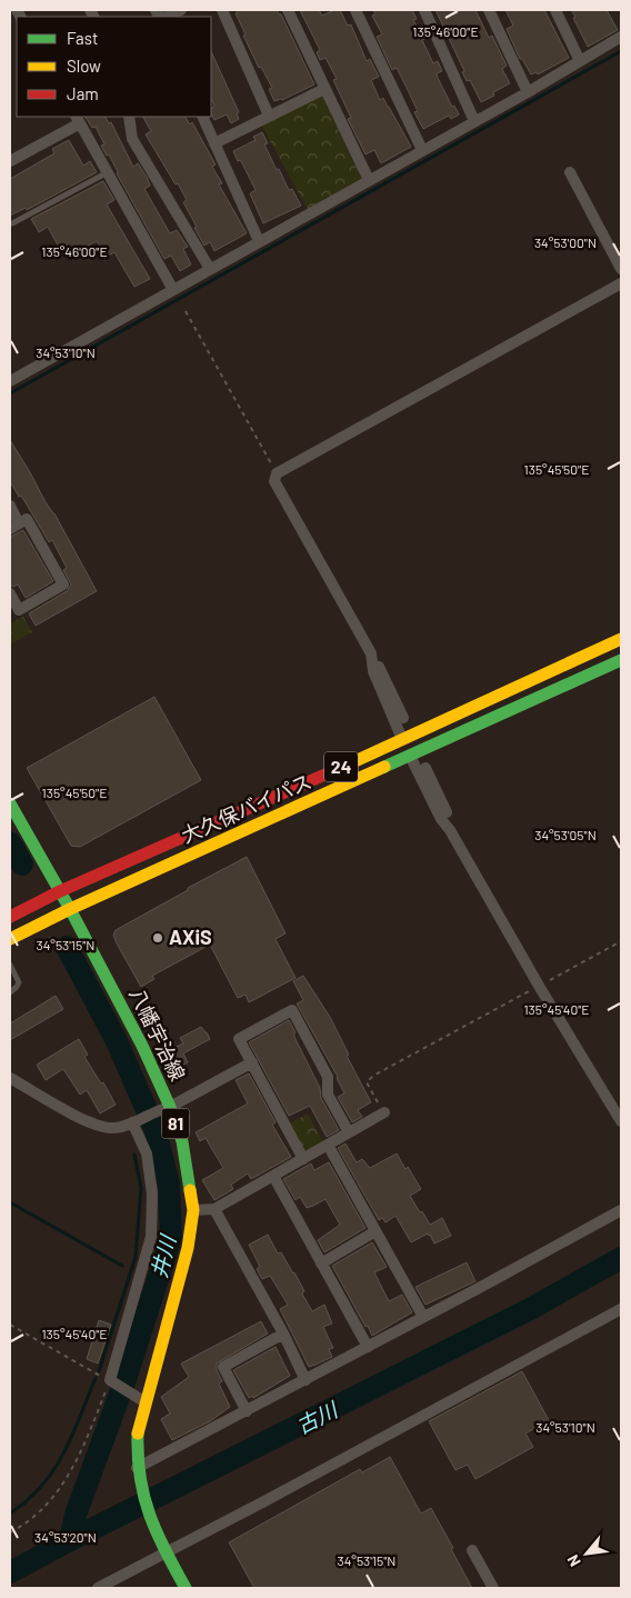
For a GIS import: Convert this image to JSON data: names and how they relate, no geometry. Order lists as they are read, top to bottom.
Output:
{
  "streets": {
    "main road": [
      "24",
      "大久保バイパス",
      "八幡宇治線",
      "81"
    ]
  },
  "crossings": [
    ["大久保バイパス", "八幡宇治線"]
  ],
  "water": ["井川", "古川"],
  "places": ["AXiS"],
  "legend": ["Fast", "Slow", "Jam"],
  "north": "bottom left",
  "coordinates": [
    "135°46'00\"E",
    "34°53'00\"N",
    "34°53'10\"N",
    "135°45'50\"E",
    "34°53'05\"N",
    "34°53'15\"N",
    "135°45'40\"E",
    "34°53'20\"N"
  ]
}
